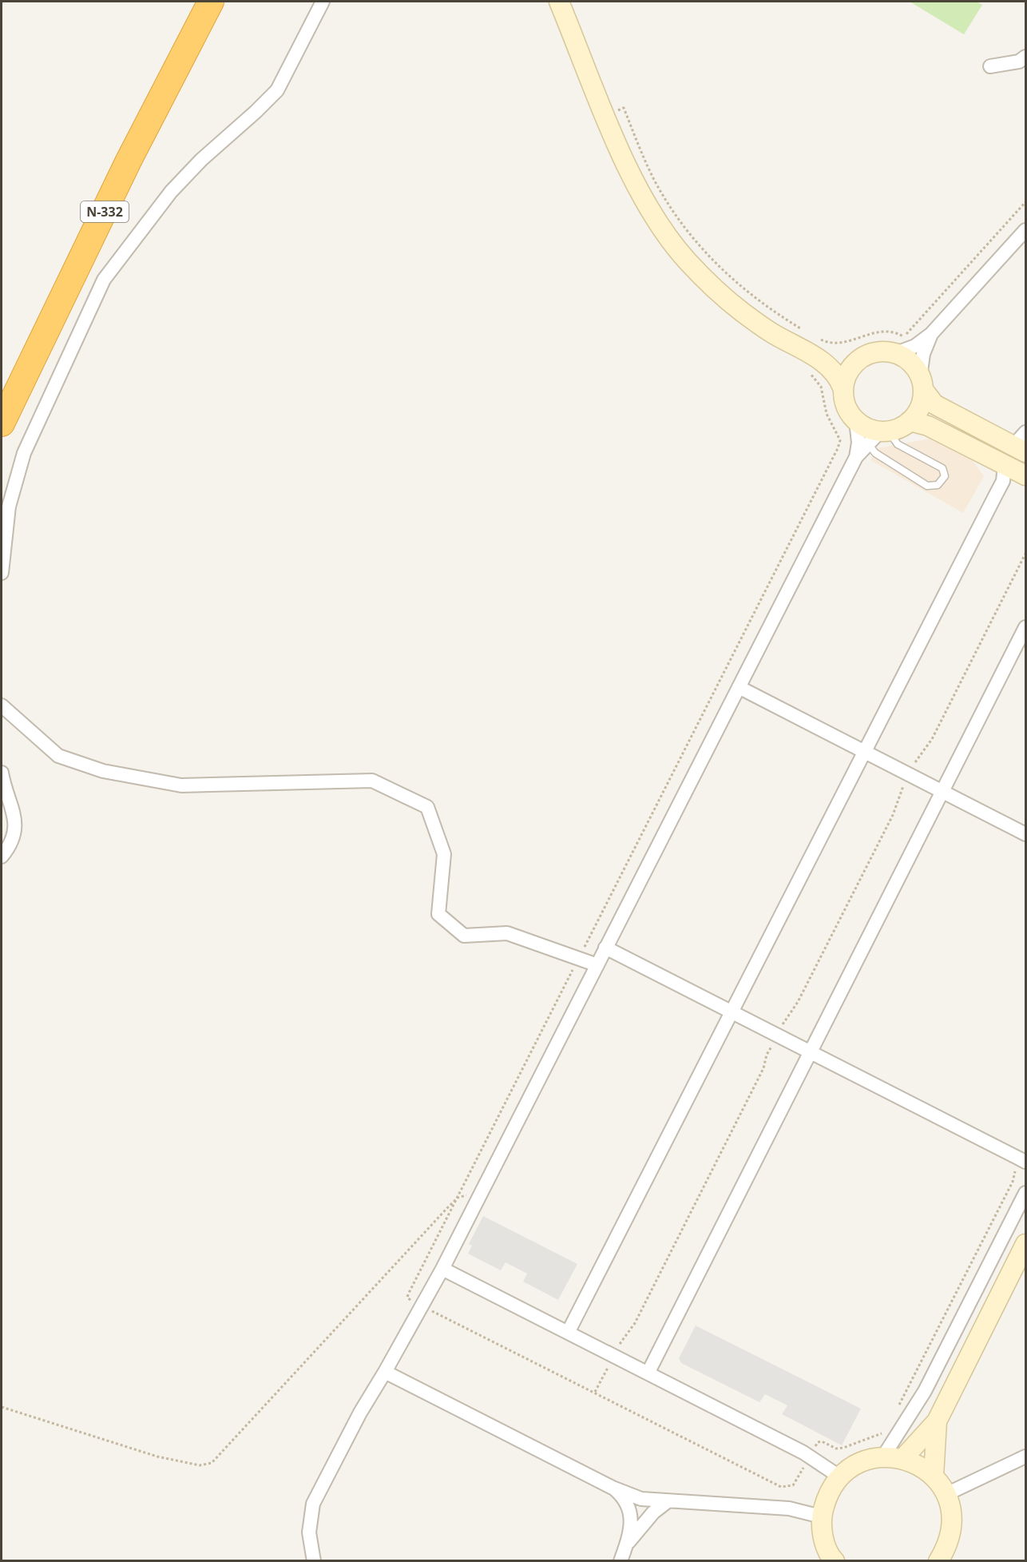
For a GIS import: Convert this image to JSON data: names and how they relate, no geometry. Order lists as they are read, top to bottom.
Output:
{
  "streets": {
    "highway": ["N-332"]
  }
}
